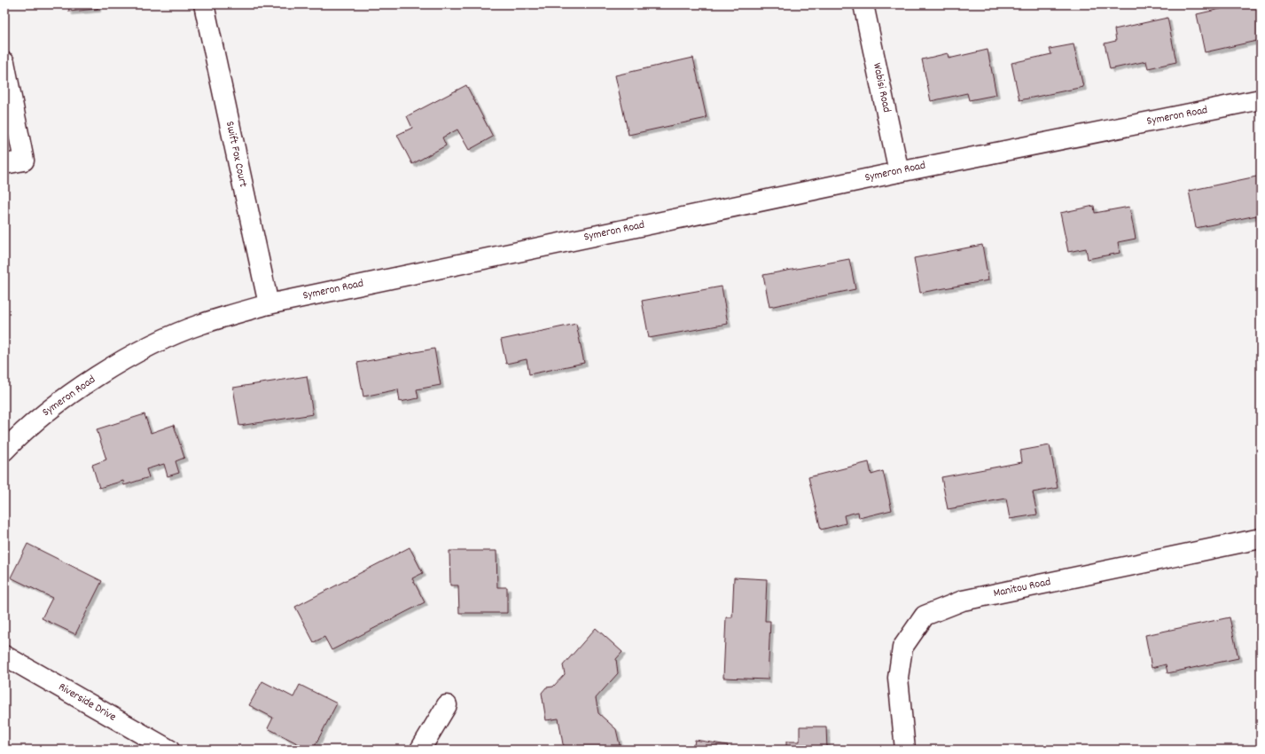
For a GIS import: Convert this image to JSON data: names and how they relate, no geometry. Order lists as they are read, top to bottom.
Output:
{
  "streets": {
    "street": [
      "Wabisi Road",
      "Symeron Road",
      "Swift Fox Court",
      "Manitou Road",
      "Riverside Drive"
    ]
  },
  "crossings": [
    ["Wabisi Road", "Symeron Road"],
    ["Symeron Road", "Swift Fox Court"]
  ]
}
